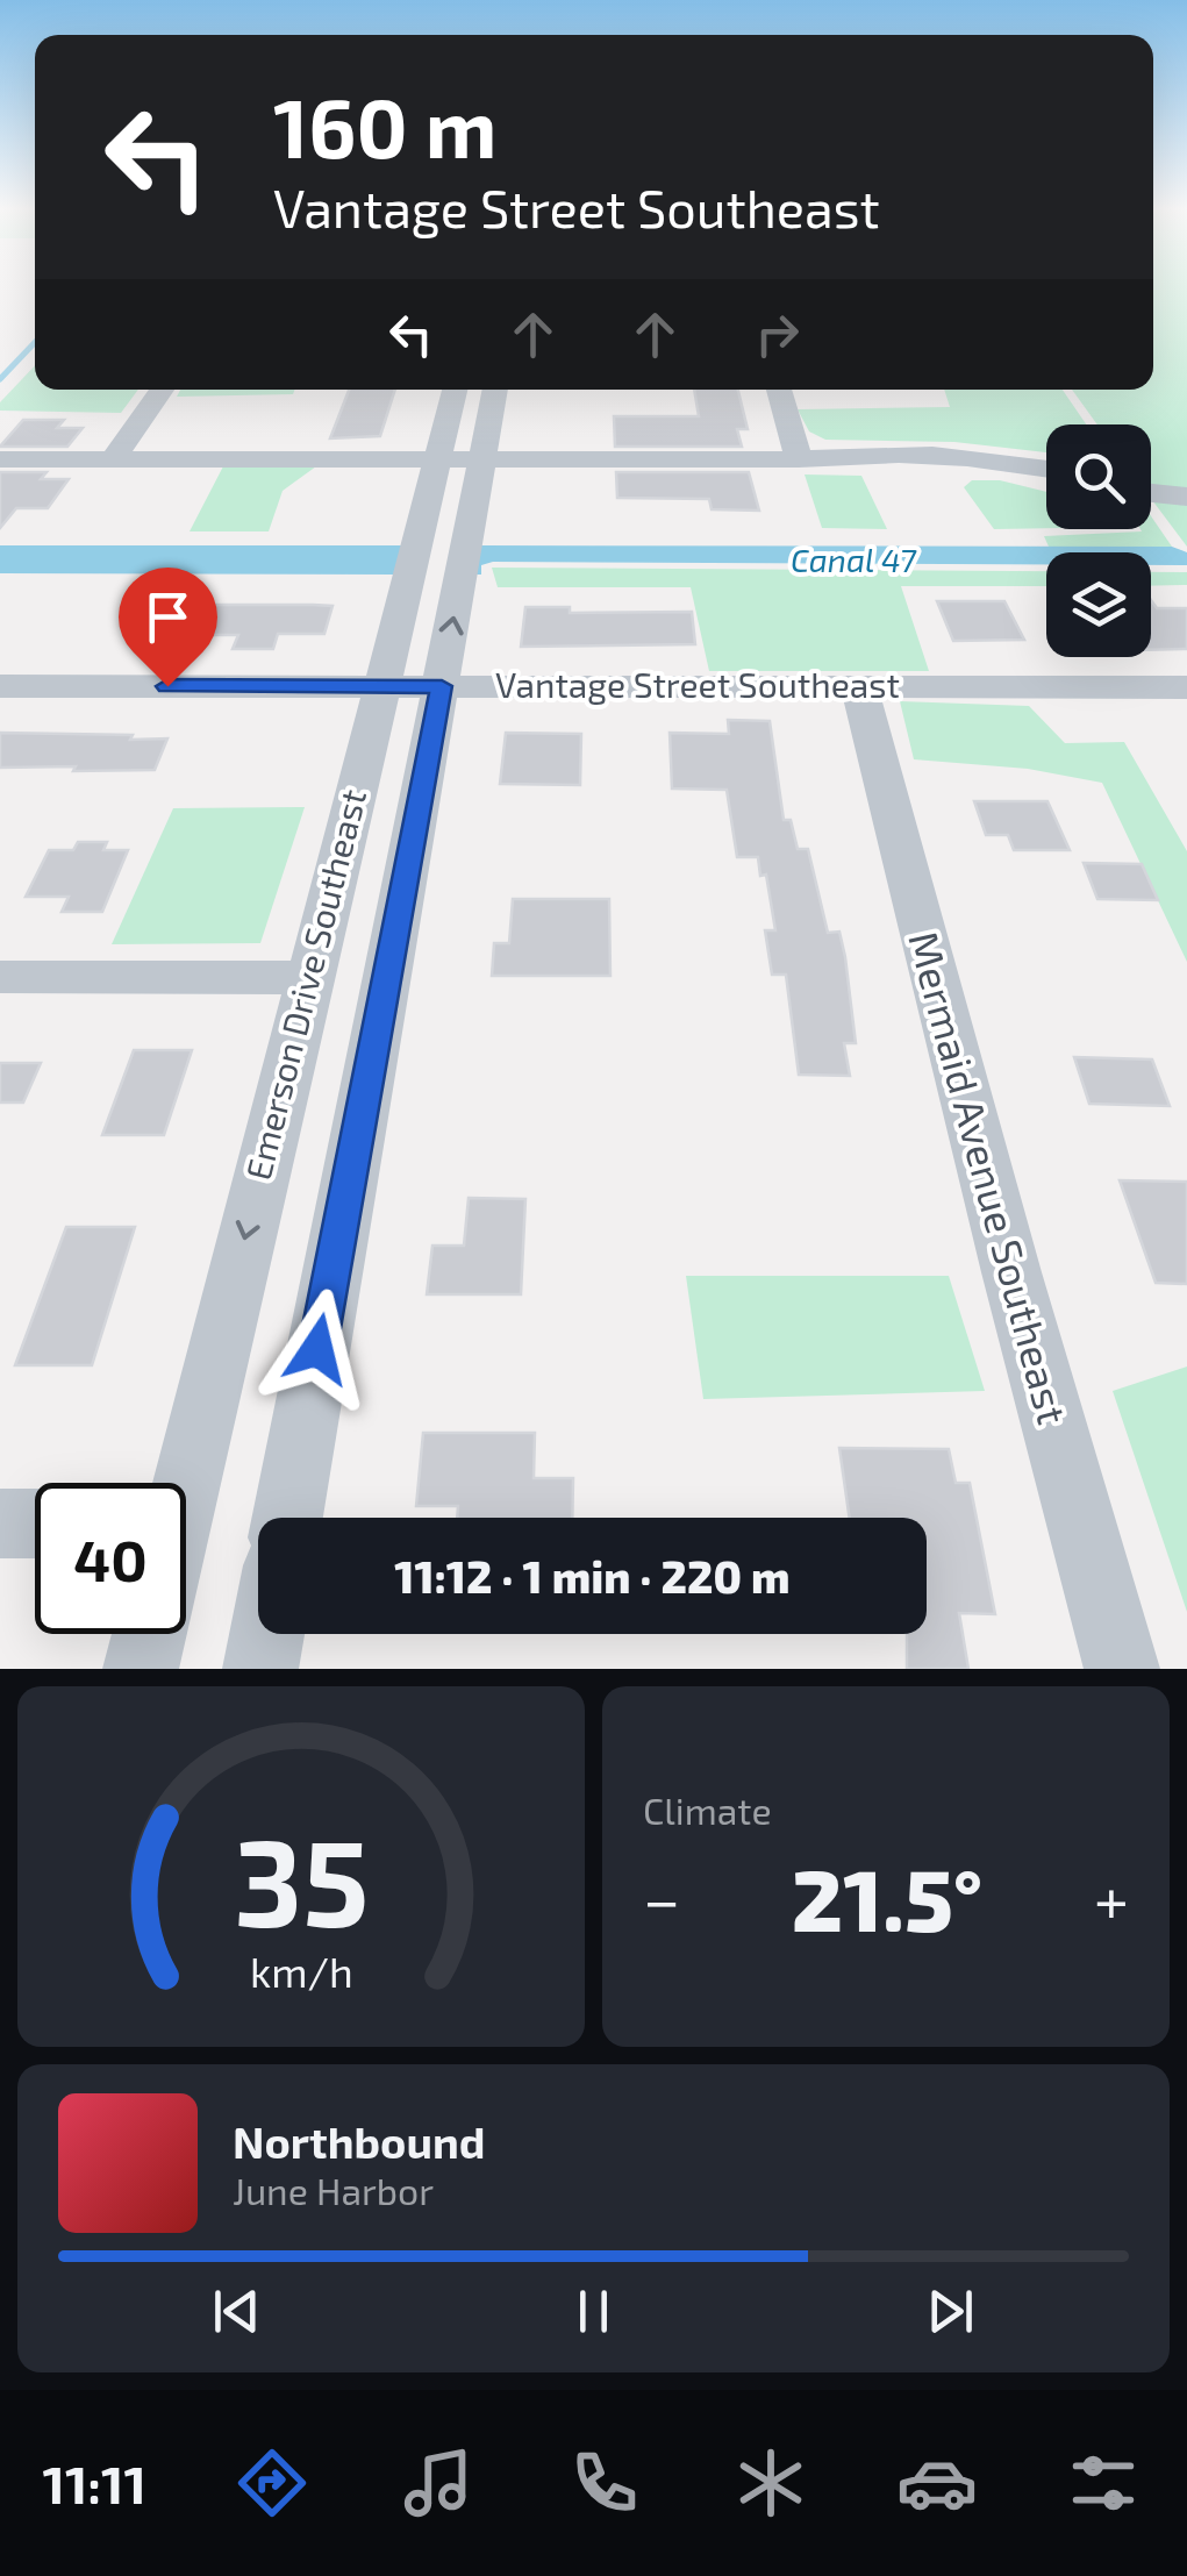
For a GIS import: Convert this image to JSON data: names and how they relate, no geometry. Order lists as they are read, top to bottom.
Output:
{
  "streets": {
    "street": ["Vantage Street Southeast", "Emerson Drive Southeast", "Mermaid Avenue Southeast"]
  },
  "crossings": [
    ["Vantage Street Southeast", "Emerson Drive Southeast"],
    ["Vantage Street Southeast", "Mermaid Avenue Southeast"]
  ],
  "water": ["Canal 47"],
  "page": {
    "turn": ["160 m", "Vantage Street Southeast"],
    "limit": "40",
    "trip": "11:12 · 1 min · 220 m",
    "tile": "Climate",
    "heat": ["−", "21.5°", "+"],
    "song": ["Northbound", "June Harbor"],
    "tabs": "11:11",
    "gauge": ["35", "km/h"]
  }
}
